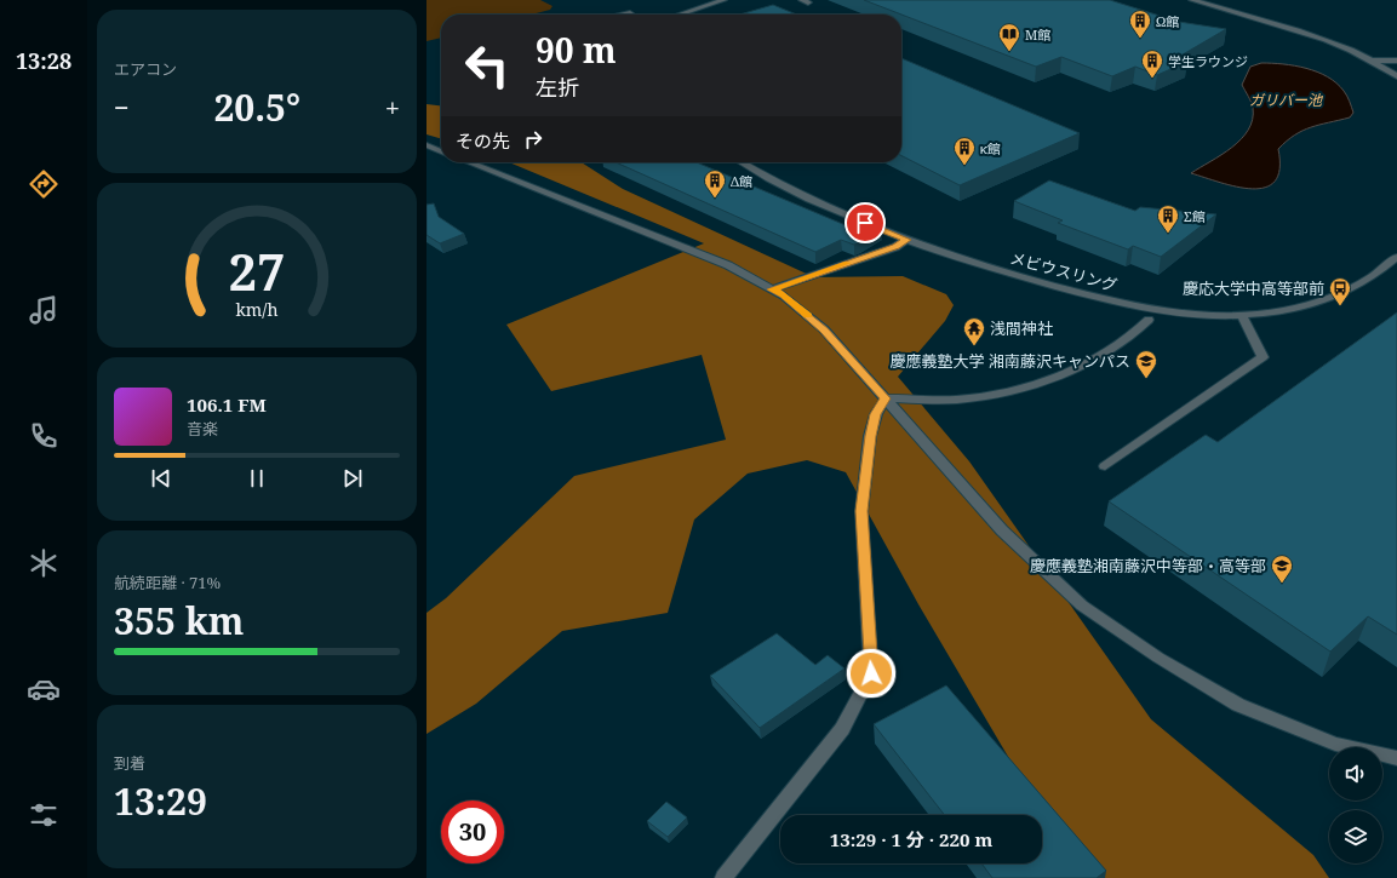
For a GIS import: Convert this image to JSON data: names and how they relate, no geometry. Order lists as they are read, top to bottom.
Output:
{
  "streets": {
    "street": ["メビウスリング"]
  },
  "water": ["ガリバー池"],
  "places": {
    "building": [
      "Ω館",
      "学生ラウンジ",
      "κ館",
      "Δ館",
      "Σ館"
    ],
    "library": ["Μ館"],
    "bus stop": ["慶応大学中高等部前"],
    "temple": ["浅間神社"],
    "school or university": ["慶應義塾大学 湘南藤沢キャンパス", "慶應義塾湘南藤沢中等部・高等部"]
  },
  "page": {
    "tabs": "13:28",
    "tile": [
      "エアコン",
      ["航続距離 · 71%", "355 km"],
      ["到着", "13:29"]
    ],
    "turn": ["90 m", "左折"],
    "heat": ["−", "20.5°", "+"],
    "then": "その先",
    "song": ["106.1 FM", "音楽"],
    "limit": "30",
    "trip": "13:29 · 1 分 · 220 m",
    "gauge": ["27", "km/h"]
  }
}
